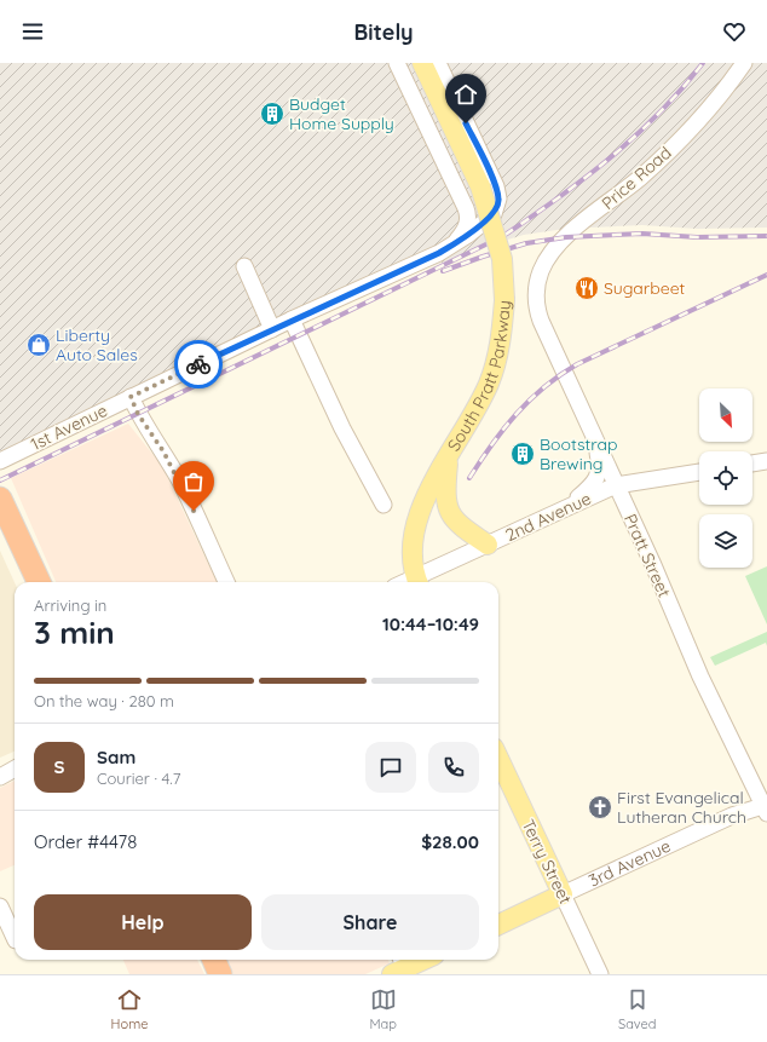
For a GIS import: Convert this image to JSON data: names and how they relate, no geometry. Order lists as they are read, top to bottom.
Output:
{
  "streets": {
    "main road": ["South Pratt Parkway", "Terry Street", "3rd Avenue"],
    "street": [
      "Price Road",
      "1st Avenue",
      "2nd Avenue",
      "Pratt Street"
    ]
  },
  "crossings": [
    ["Price Road", "Pratt Street"],
    ["South Pratt Parkway", "2nd Avenue"],
    ["2nd Avenue", "Pratt Street"],
    ["Pratt Street", "3rd Avenue"],
    ["Terry Street", "3rd Avenue"]
  ],
  "places": {
    "building": ["Budget Home Supply", "Bootstrap Brewing"],
    "restaurant": ["Sugarbeet"],
    "shop": ["Liberty Auto Sales"],
    "church": ["First Evangelical Lutheran Church"]
  },
  "north": "bottom right",
  "page": {
    "header": "Bitely",
    "heading": ["3 min", "Arriving in", "10:44–10:49"],
    "panel": [
      "Sam",
      "Courier · 4.7",
      "Order #4478",
      "$28.00"
    ],
    "bar": "On the way · 280 m",
    "round": "S",
    "buttons": ["Help", "Share"],
    "tabs": ["Home", "Map", "Saved"]
  }
}
